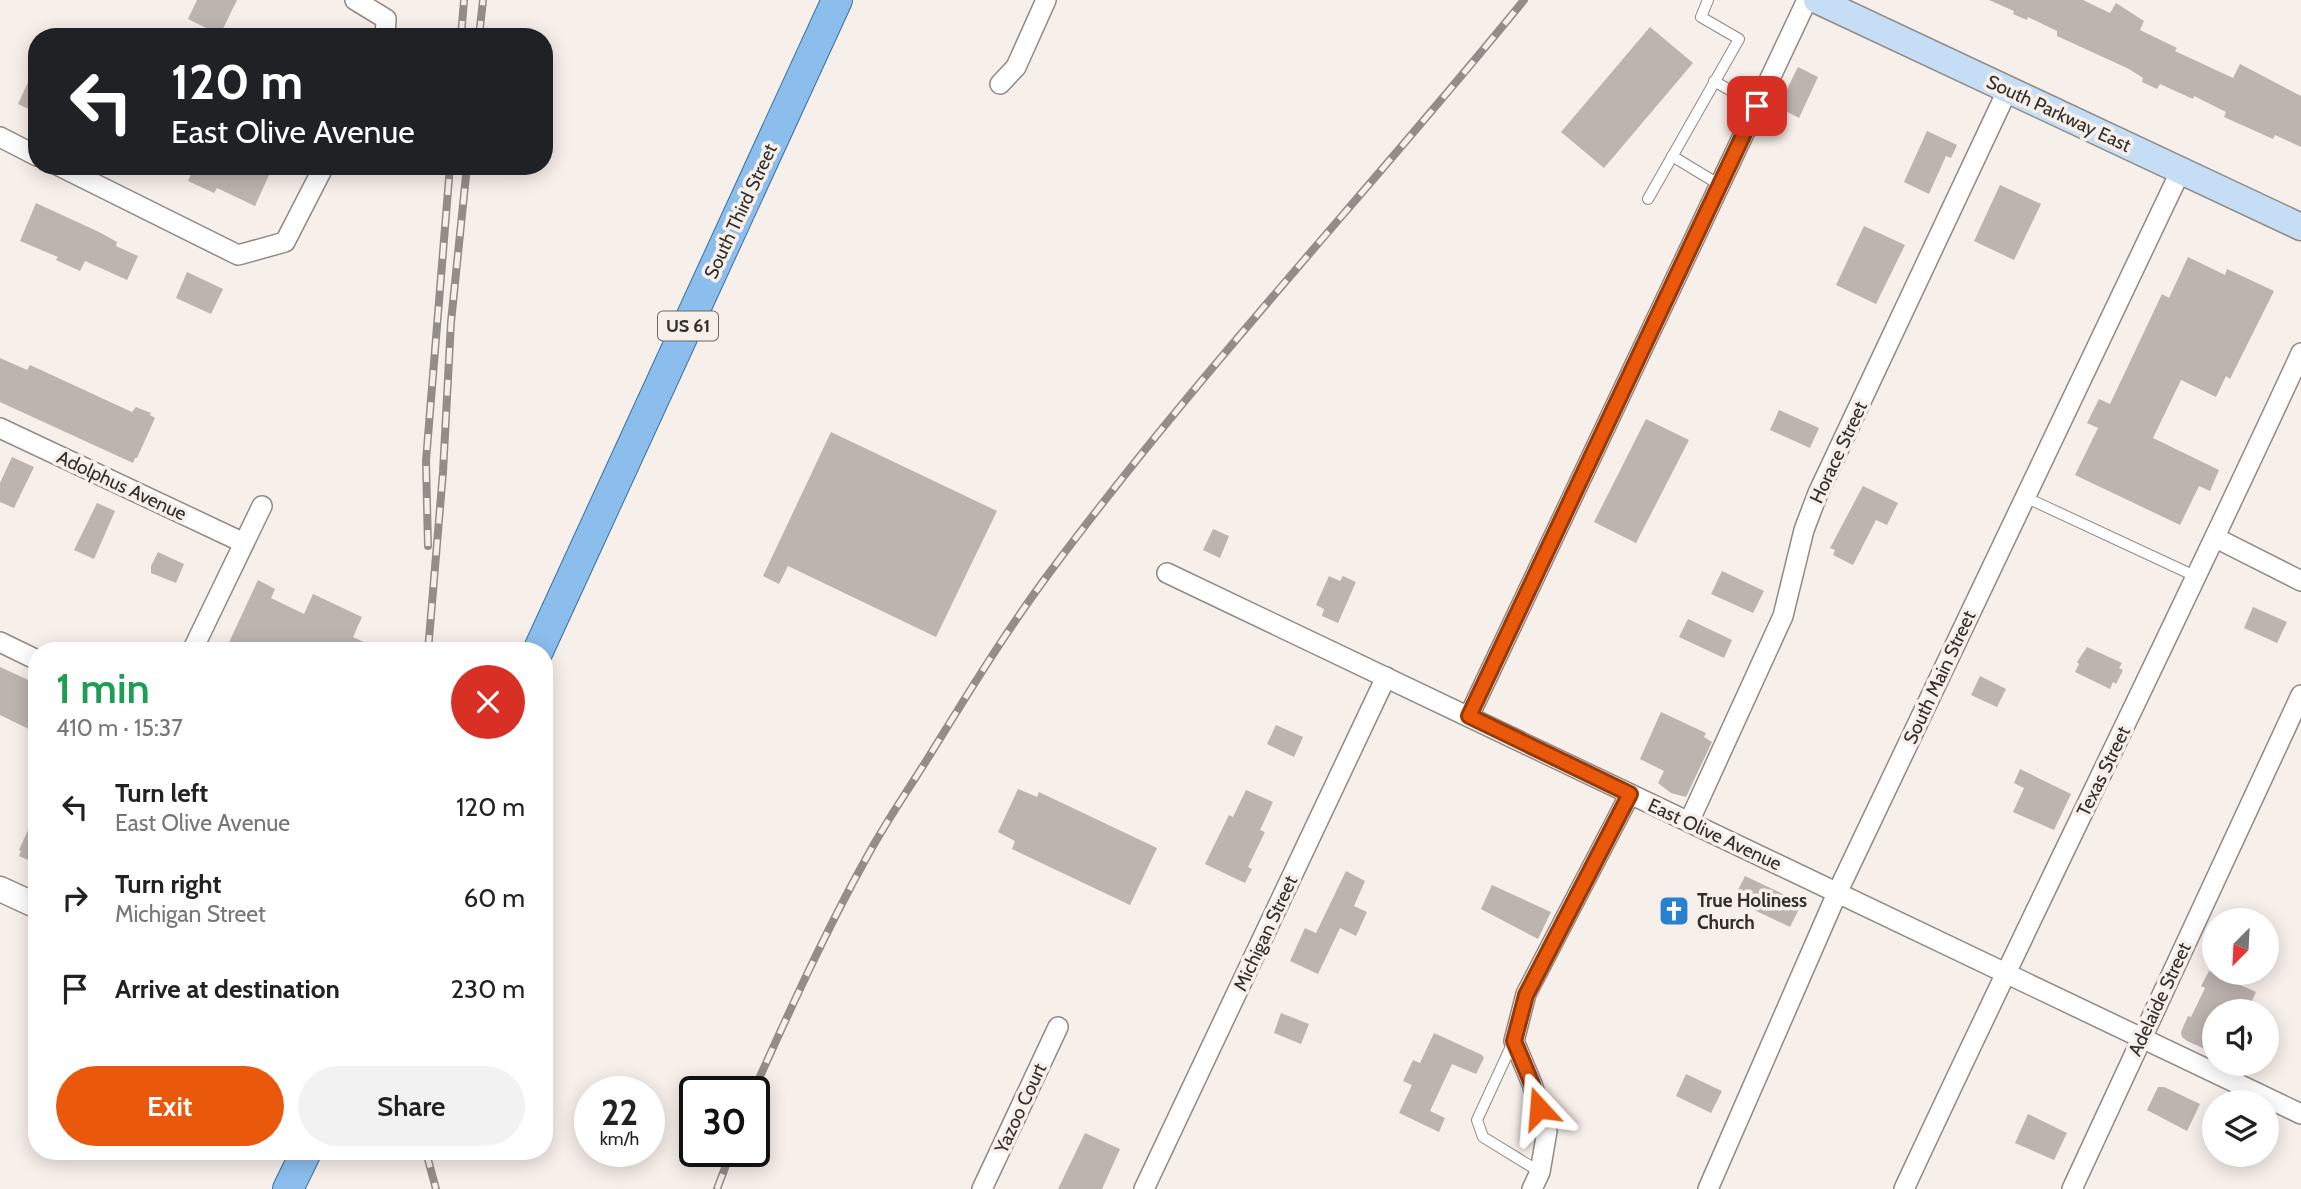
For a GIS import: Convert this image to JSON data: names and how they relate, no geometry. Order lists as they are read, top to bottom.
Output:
{
  "streets": {
    "main road": ["South Parkway East", "South Third Street", "US 61"],
    "street": [
      "Horace Street",
      "Adolphus Avenue",
      "South Main Street",
      "Texas Street",
      "East Olive Avenue",
      "Michigan Street",
      "Adelaide Street",
      "Yazoo Court"
    ]
  },
  "crossings": [
    ["South Parkway East", "Horace Street"],
    ["South Parkway East", "South Main Street"],
    ["Horace Street", "East Olive Avenue"],
    ["South Main Street", "East Olive Avenue"],
    ["Texas Street", "East Olive Avenue"],
    ["East Olive Avenue", "Michigan Street"],
    ["East Olive Avenue", "Adelaide Street"]
  ],
  "places": {
    "church": ["True Holiness Church"]
  },
  "north": "bottom left",
  "page": {
    "turn": ["120 m", "East Olive Avenue"],
    "heading": ["1 min", "410 m · 15:37"],
    "list": [
      {
        "name": "Turn left",
        "note": "East Olive Avenue",
        "value": "120 m"
      },
      {
        "name": "Turn right",
        "note": "Michigan Street",
        "value": "60 m"
      },
      {
        "name": "Arrive at destination",
        "value": "230 m"
      }
    ],
    "buttons": ["Exit", "Share"],
    "speed": "22 km/h",
    "limit": "30"
  }
}
